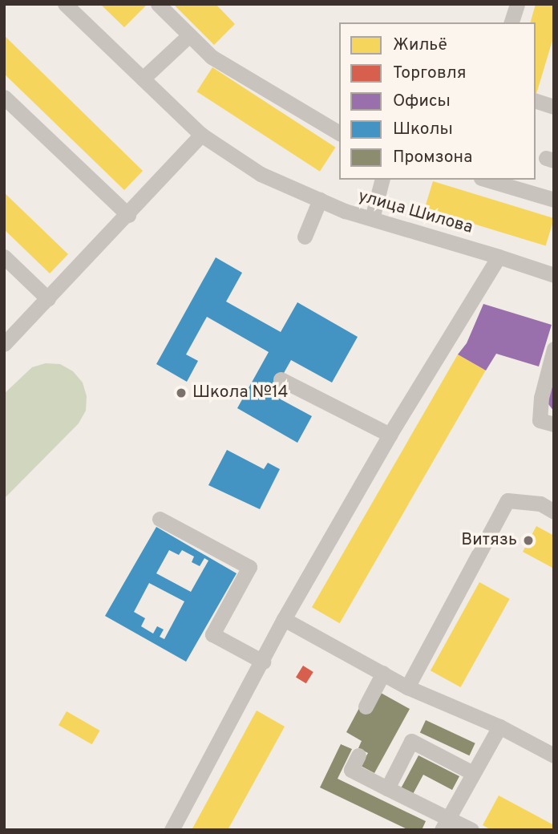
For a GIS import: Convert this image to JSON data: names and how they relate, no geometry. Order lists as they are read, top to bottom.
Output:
{
  "streets": {
    "street": ["улица Шилова"]
  },
  "places": ["Школа №14", "Витязь"],
  "legend": [
    "Жильё",
    "Торговля",
    "Офисы",
    "Школы",
    "Промзона"
  ]
}
